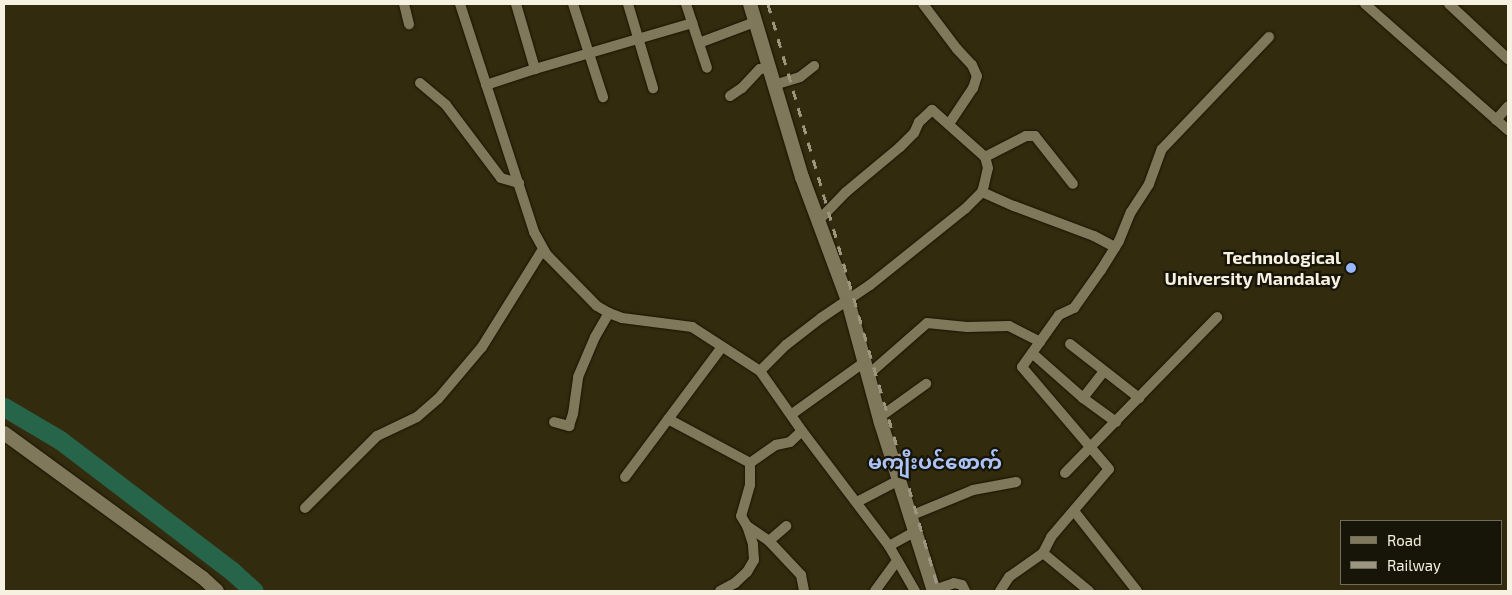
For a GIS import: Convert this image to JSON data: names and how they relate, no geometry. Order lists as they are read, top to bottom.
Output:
{
  "districts": ["မကျီးပင်စောက်"],
  "places": ["Technological University Mandalay"],
  "legend": ["Road", "Railway"]
}
